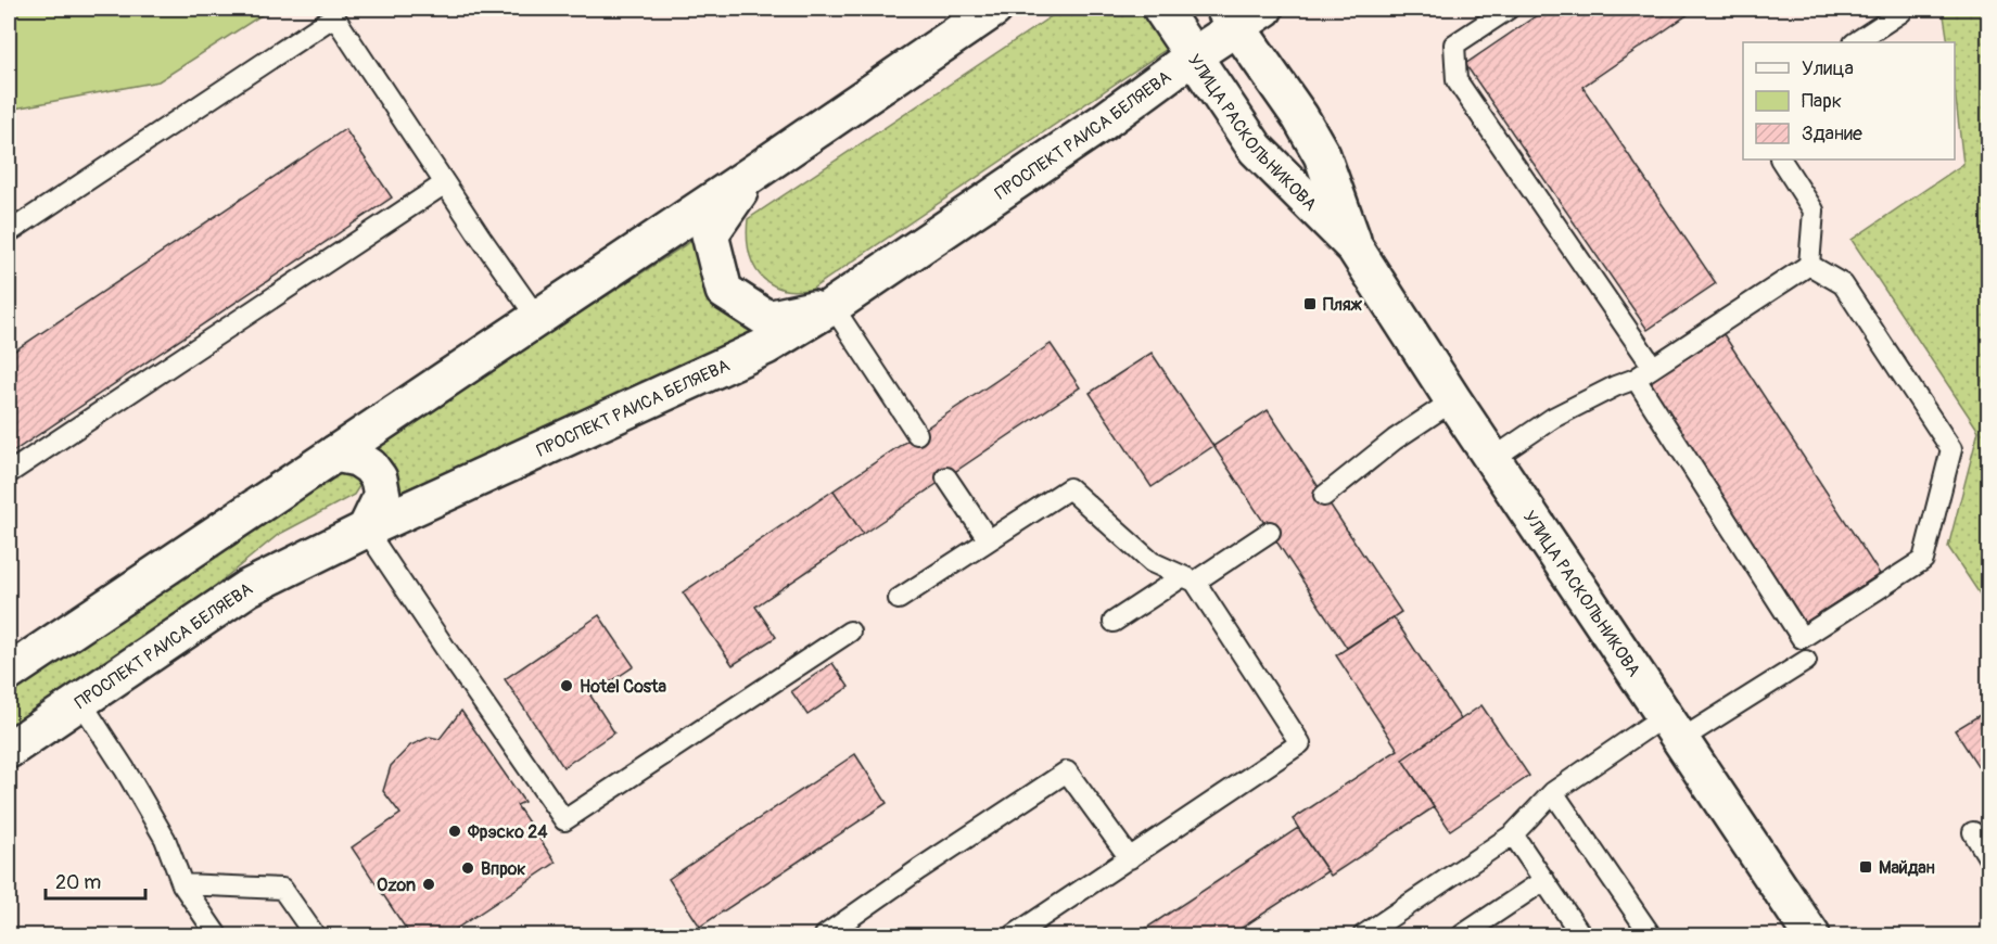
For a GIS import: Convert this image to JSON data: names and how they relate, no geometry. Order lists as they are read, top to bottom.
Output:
{
  "streets": {
    "street": ["УЛИЦА РАСКОЛЬНИКОВА", "ПРОСПЕКТ РАИСА БЕЛЯЕВА"]
  },
  "crossings": [
    ["УЛИЦА РАСКОЛЬНИКОВА", "ПРОСПЕКТ РАИСА БЕЛЯЕВА"]
  ],
  "places": {
    "transit": ["Пляж", "Майдан"],
    "other": [
      "Hotel Costa",
      "Фрэско 24",
      "Впрок",
      "Ozon"
    ]
  },
  "legend": ["Улица", "Парк", "Здание"],
  "scale_bar": "20 m"
}
